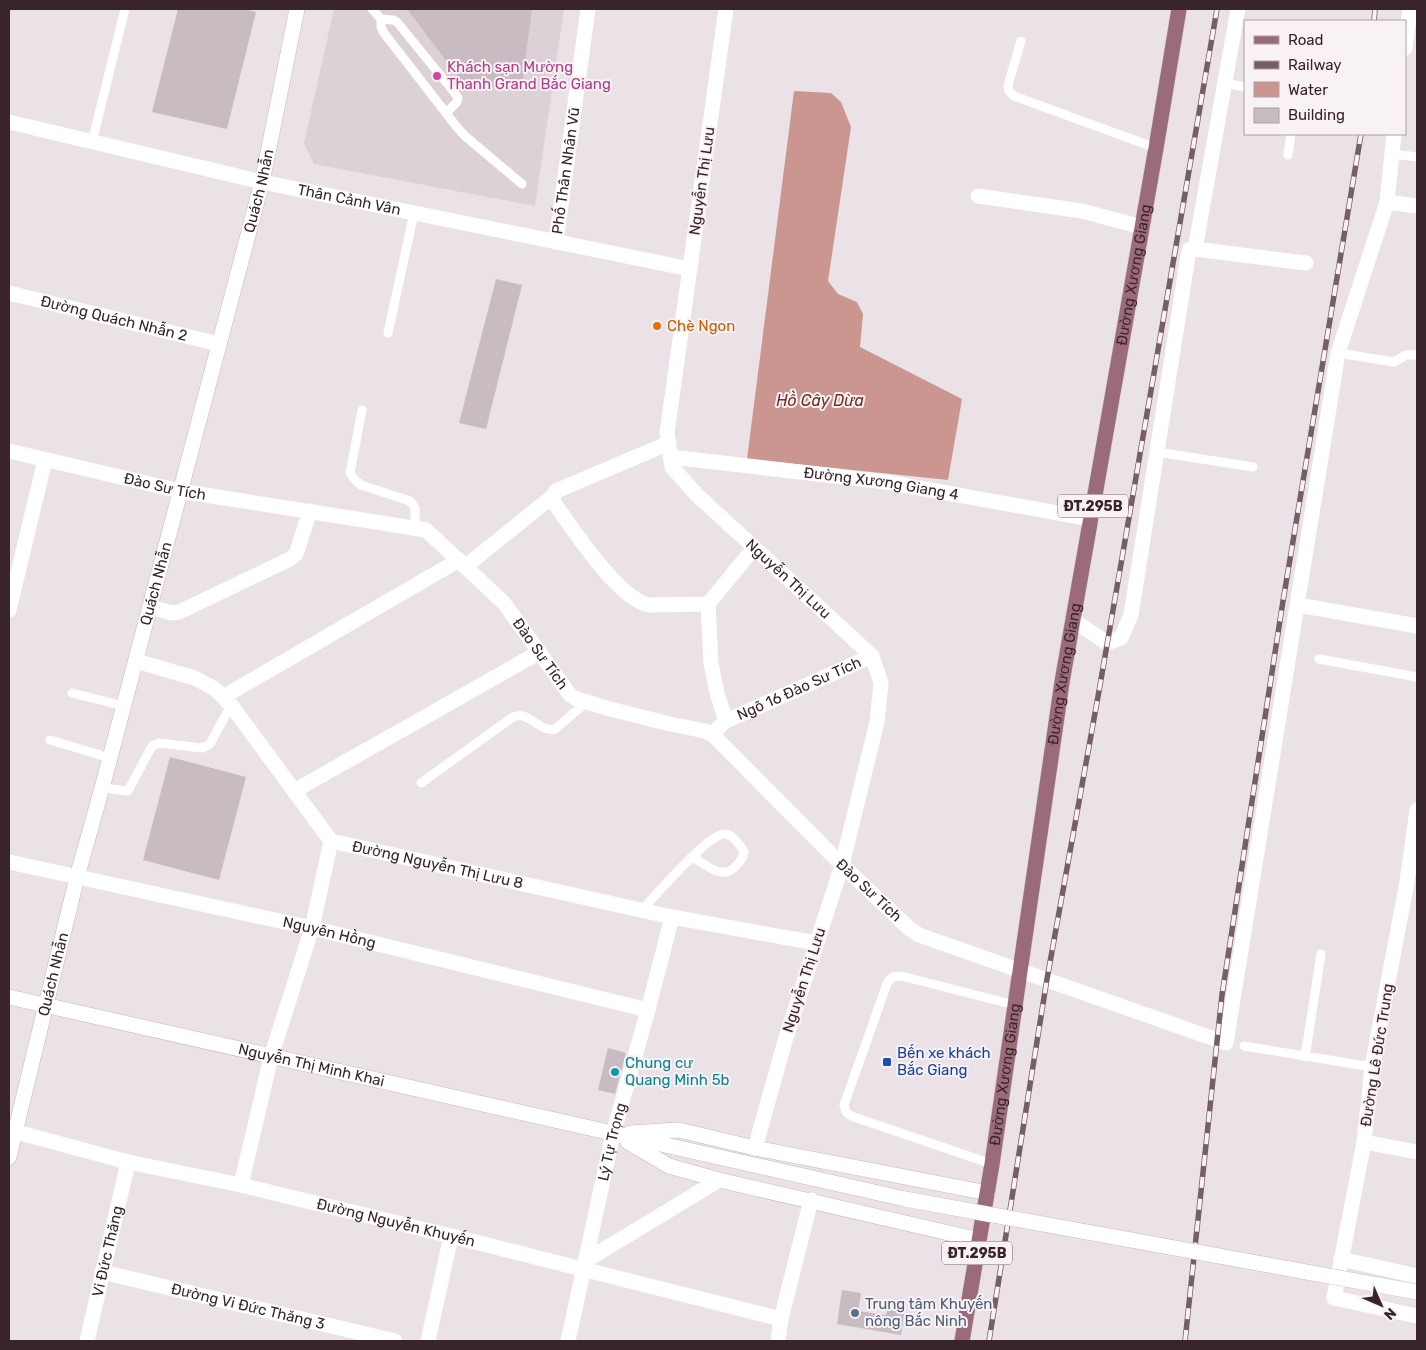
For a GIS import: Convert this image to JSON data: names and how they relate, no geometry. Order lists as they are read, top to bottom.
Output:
{
  "streets": {
    "main road": ["Đường Xương Giang", "ĐT.295B"],
    "street": [
      "Phố Thân Nhân Vũ",
      "Nguyễn Thị Lưu",
      "Quách Nhẫn",
      "Thân Cảnh Vân",
      "Đường Quách Nhẫn 2",
      "Đường Xương Giang 4",
      "Đào Sư Tích",
      "Ngõ 16 Đào Sư Tích",
      "Đường Nguyễn Thị Lưu 8",
      "Nguyên Hồng",
      "Đường Lê Đức Trung",
      "Nguyễn Thị Minh Khai",
      "Lý Tự Trọng",
      "Đường Nguyễn Khuyến",
      "Vi Đức Thăng",
      "Đường Vi Đức Thăng 3"
    ]
  },
  "crossings": [
    ["Phố Thân Nhân Vũ", "Thân Cảnh Vân"],
    ["Nguyễn Thị Lưu", "Thân Cảnh Vân"],
    ["Nguyễn Thị Lưu", "Đường Xương Giang 4"],
    ["Nguyễn Thị Lưu", "Đào Sư Tích"],
    ["Nguyễn Thị Lưu", "Ngõ 16 Đào Sư Tích"],
    ["Nguyễn Thị Lưu", "Đường Nguyễn Thị Lưu 8"],
    ["Quách Nhẫn", "Thân Cảnh Vân"],
    ["Quách Nhẫn", "Đường Quách Nhẫn 2"],
    ["Quách Nhẫn", "Đào Sư Tích"],
    ["Quách Nhẫn", "Nguyên Hồng"],
    ["Quách Nhẫn", "Nguyễn Thị Minh Khai"],
    ["Quách Nhẫn", "Đường Nguyễn Khuyến"],
    ["Đường Xương Giang", "Đường Xương Giang 4"],
    ["Đường Xương Giang", "Đào Sư Tích"],
    ["Đào Sư Tích", "Ngõ 16 Đào Sư Tích"],
    ["Đường Nguyễn Thị Lưu 8", "Lý Tự Trọng"],
    ["Nguyên Hồng", "Lý Tự Trọng"],
    ["Nguyễn Thị Minh Khai", "Lý Tự Trọng"],
    ["Lý Tự Trọng", "Đường Nguyễn Khuyến"],
    ["Đường Nguyễn Khuyến", "Vi Đức Thăng"],
    ["Vi Đức Thăng", "Đường Vi Đức Thăng 3"]
  ],
  "water": ["Hồ Cây Dừa"],
  "places": {
    "other": [
      "Khách sạn Mường Thanh Grand Bắc Giang",
      "Chè Ngon",
      "Chung cư Quang Minh 5b",
      "Trung tâm Khuyến nông Bắc Ninh"
    ],
    "transit": ["Bến xe khách Bắc Giang"]
  },
  "legend": [
    "Road",
    "Railway",
    "Water",
    "Building"
  ],
  "north": "bottom right"
}
